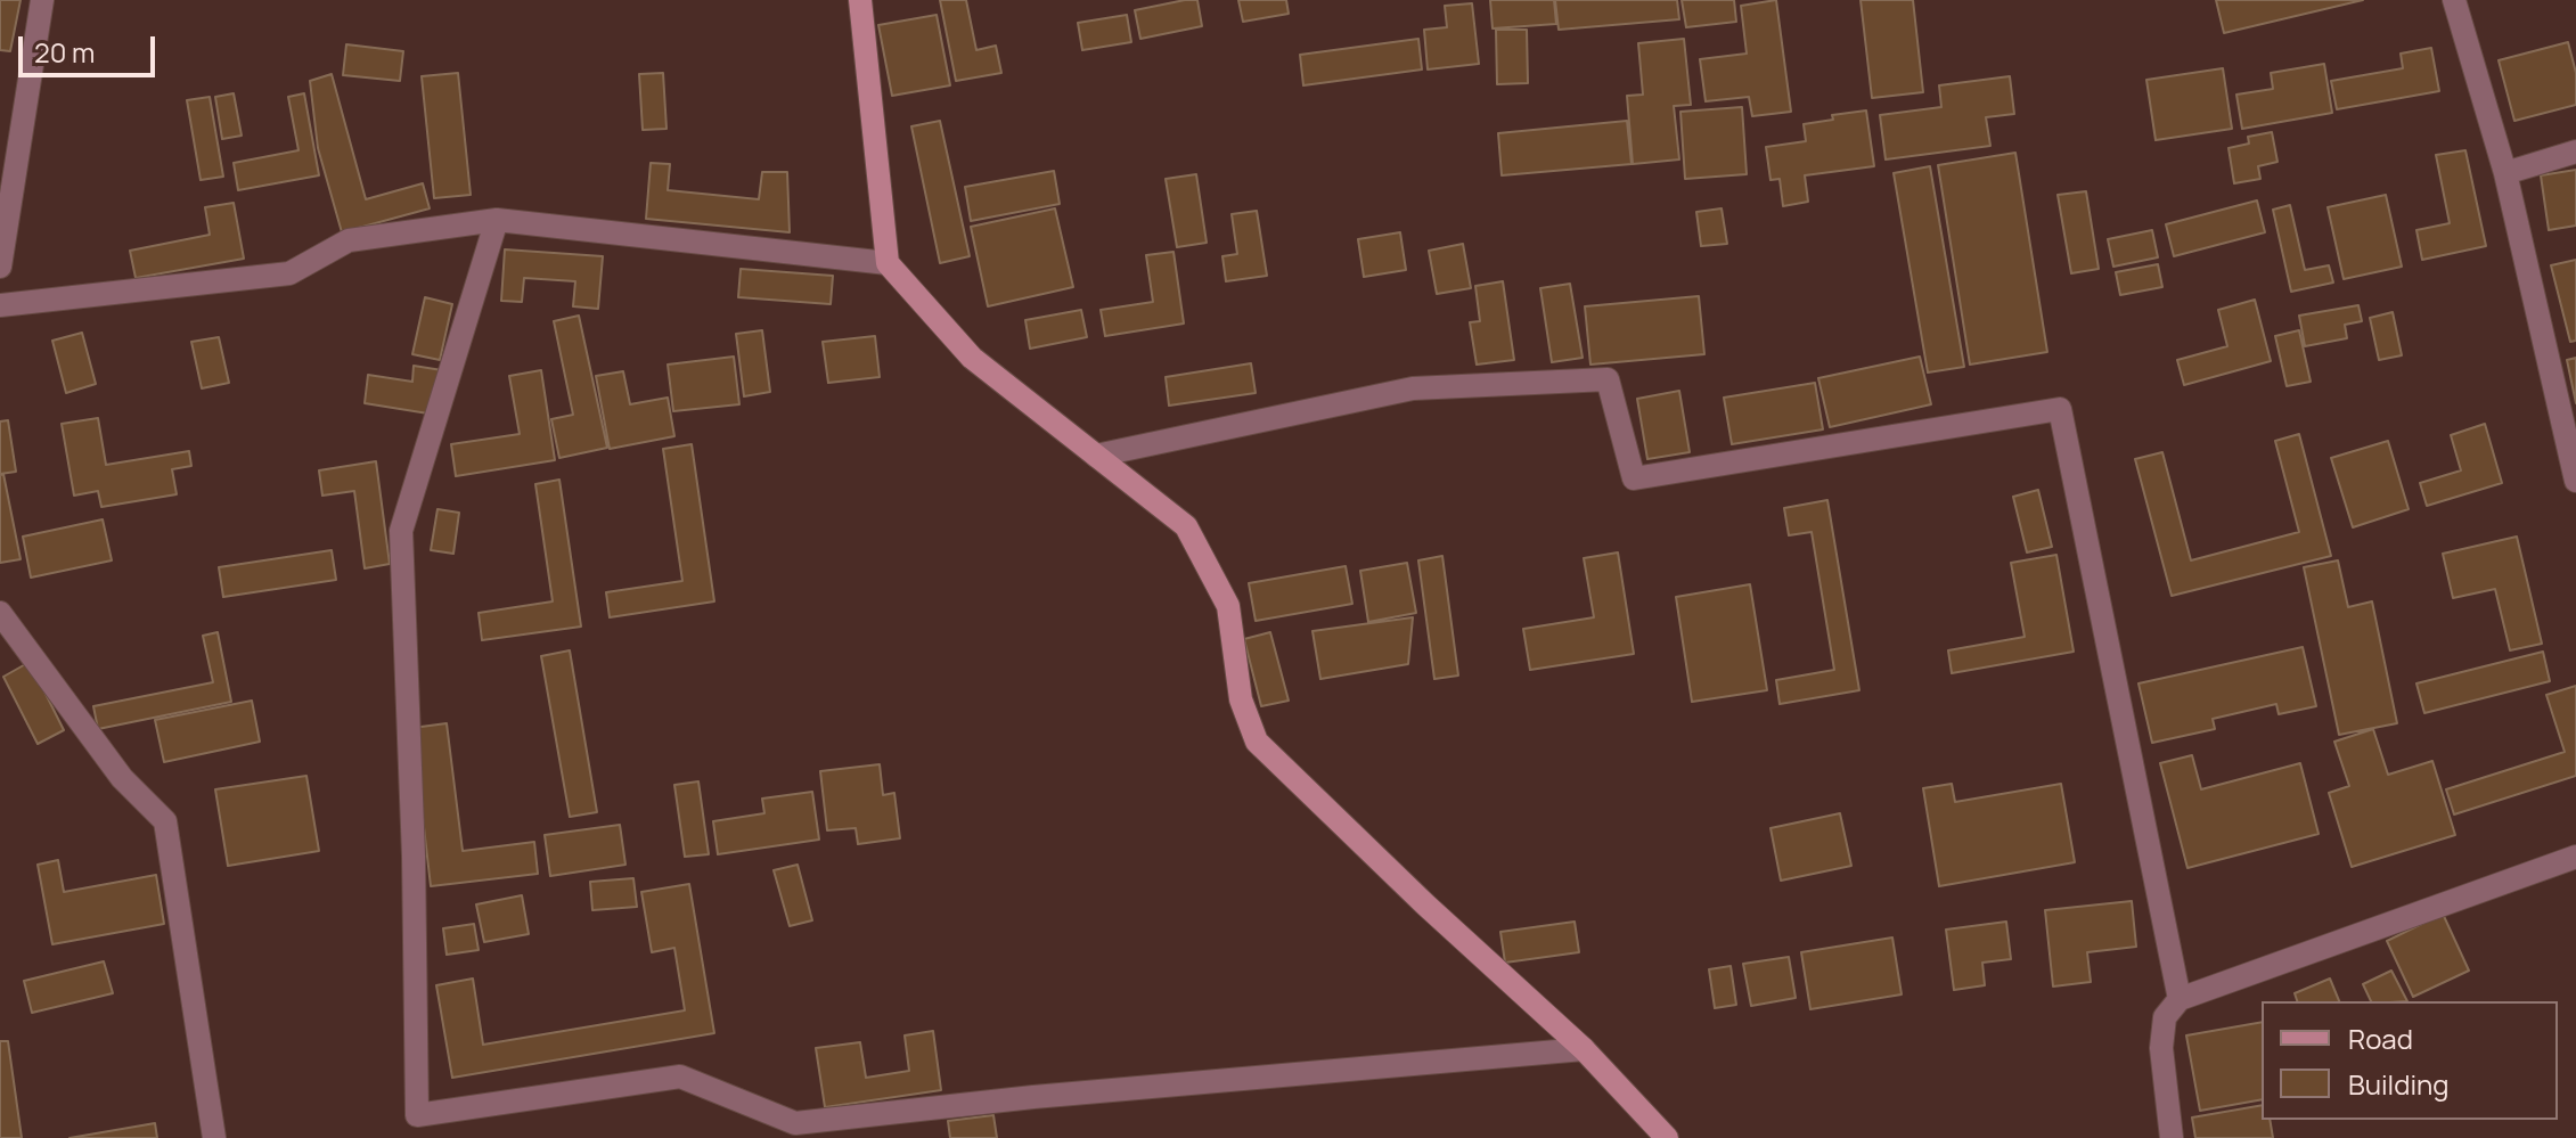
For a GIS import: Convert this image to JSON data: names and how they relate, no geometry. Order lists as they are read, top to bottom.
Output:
{
  "legend": ["Road", "Building"],
  "scale_bar": "20 m"
}
